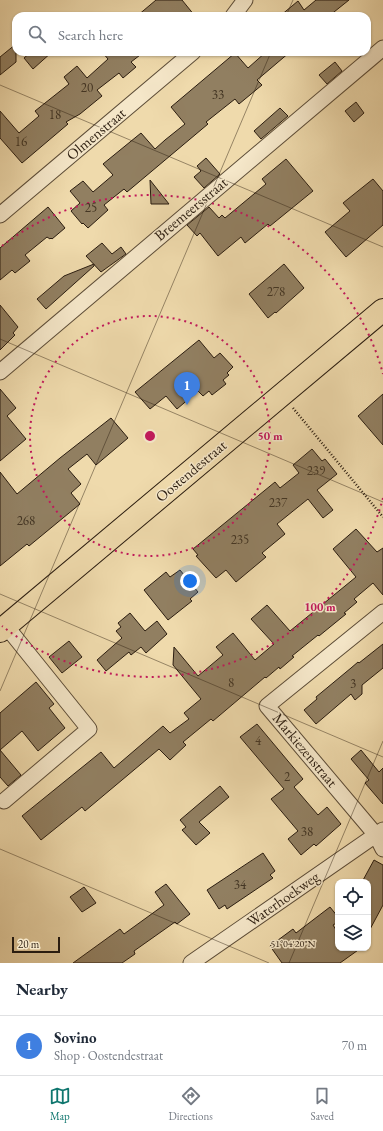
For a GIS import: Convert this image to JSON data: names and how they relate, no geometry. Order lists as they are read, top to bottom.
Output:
{
  "streets": {
    "main road": ["Oostendestraat"],
    "street": [
      "Olmenstraat",
      "Breemeersstraat",
      "Markiezenstraat",
      "Waterhoekweg"
    ]
  },
  "crossings": [
    ["Markiezenstraat", "Waterhoekweg"]
  ],
  "house_numbers": [
    "20",
    "33",
    "18",
    "16",
    "25",
    "278",
    "239",
    "237",
    "268",
    "235",
    "8",
    "3",
    "4",
    "2",
    "38",
    "34"
  ],
  "scale_bar": "20 m",
  "page": {
    "search": "Search here",
    "pins": "1",
    "scale": "20 m",
    "heading": "Nearby",
    "list": [
      {
        "mark": "1",
        "name": "Sovino",
        "note": "Shop · Oostendestraat",
        "value": "70 m"
      }
    ],
    "nav": ["Map", "Directions", "Saved"]
  },
  "coordinates": ["51°04'20\"N"],
  "rings": ["50 m", "100 m"]
}
